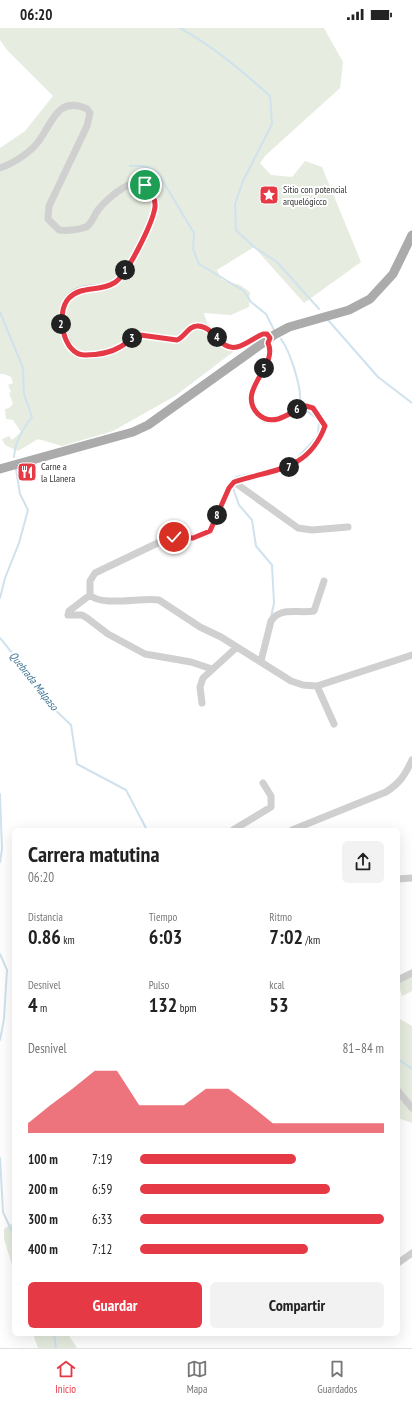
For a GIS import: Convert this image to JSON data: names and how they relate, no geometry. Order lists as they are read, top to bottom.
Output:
{
  "water": ["Quebrada Malpaso"],
  "places": {
    "place": ["Sitio con potencial arquelógicco"],
    "restaurant": ["Carne a la Llanera"]
  },
  "page": {
    "status": "06:20",
    "pins": [
      "1",
      "2",
      "4",
      "3",
      "5",
      "6",
      "7",
      "8"
    ],
    "heading": ["Carrera matutina", "06:20"],
    "stats": [
      ["Distancia", "0.86 km"],
      ["Tiempo", "6:03"],
      ["Ritmo", "7:02 /km"],
      ["Desnivel", "4 m"],
      ["Pulso", "132 bpm"],
      ["kcal", "53"]
    ],
    "chart": ["Desnivel", "81–84 m"],
    "list": [
      {
        "name": "100 m",
        "note": "7:19"
      },
      {
        "name": "200 m",
        "note": "6:59"
      },
      {
        "name": "300 m",
        "note": "6:33"
      },
      {
        "name": "400 m",
        "note": "7:12"
      }
    ],
    "buttons": ["Guardar", "Compartir"],
    "tabs": ["Inicio", "Mapa", "Guardados"]
  }
}
